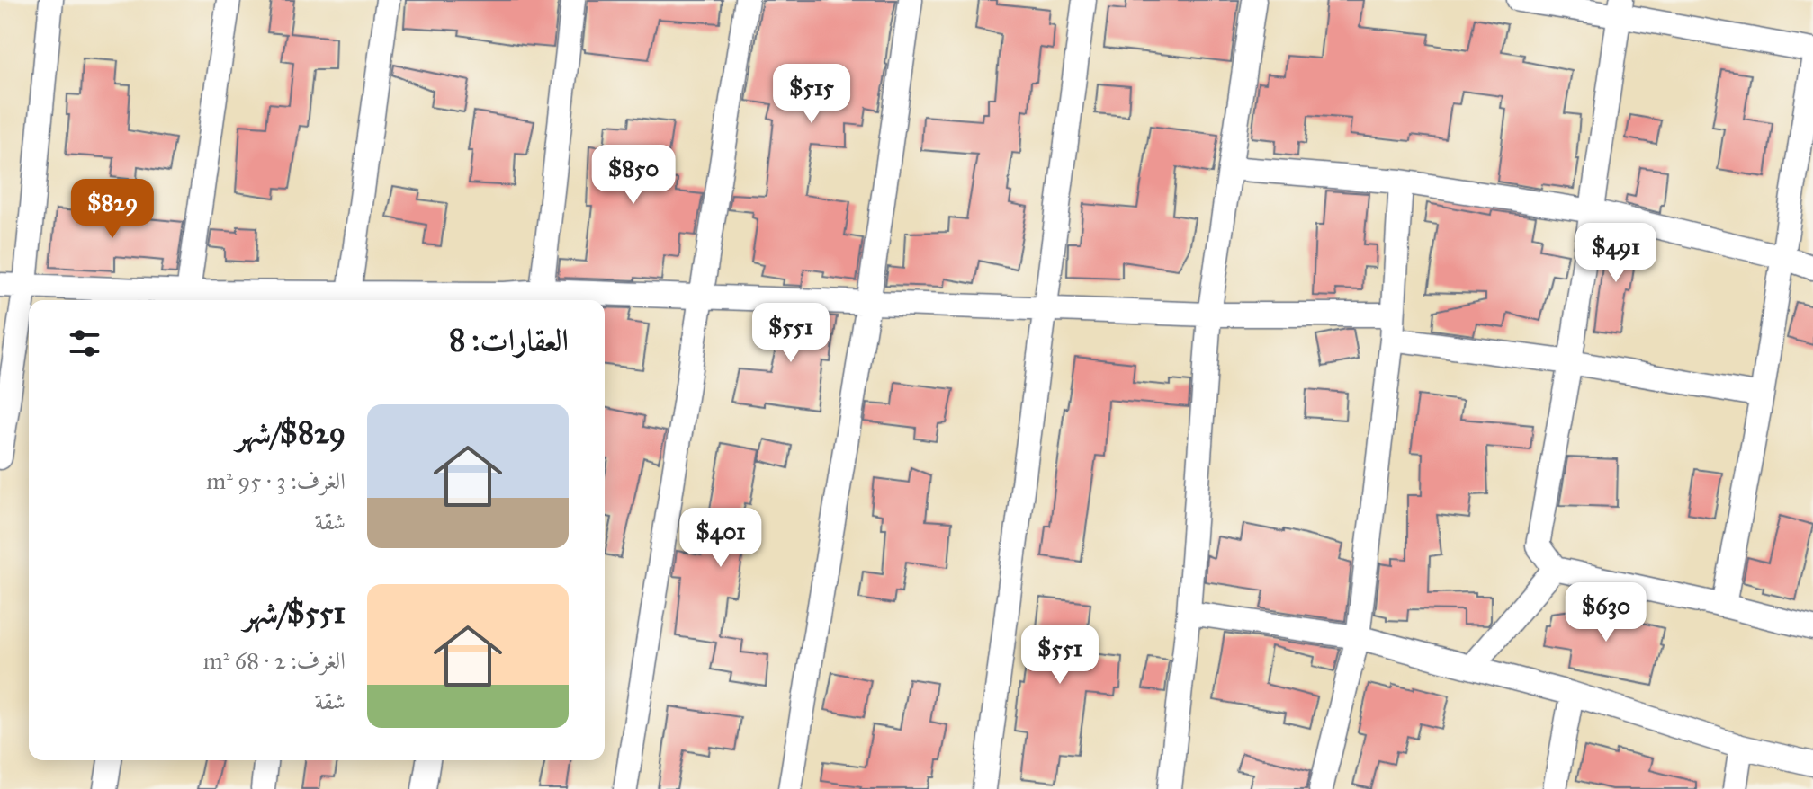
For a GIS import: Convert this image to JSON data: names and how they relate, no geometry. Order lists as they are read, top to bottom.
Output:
{
  "page": {
    "price": [
      "$515",
      "$850",
      "$829",
      "$491",
      "$551",
      "$401",
      "$630",
      "$551"
    ],
    "heading": "العقارات: 8",
    "list": [
      {
        "name": "$829/شهر",
        "note": "الغرف: 3 · 95 m² · شقة"
      },
      {
        "name": "$551/شهر",
        "note": "الغرف: 2 · 68 m² · شقة"
      }
    ]
  }
}
